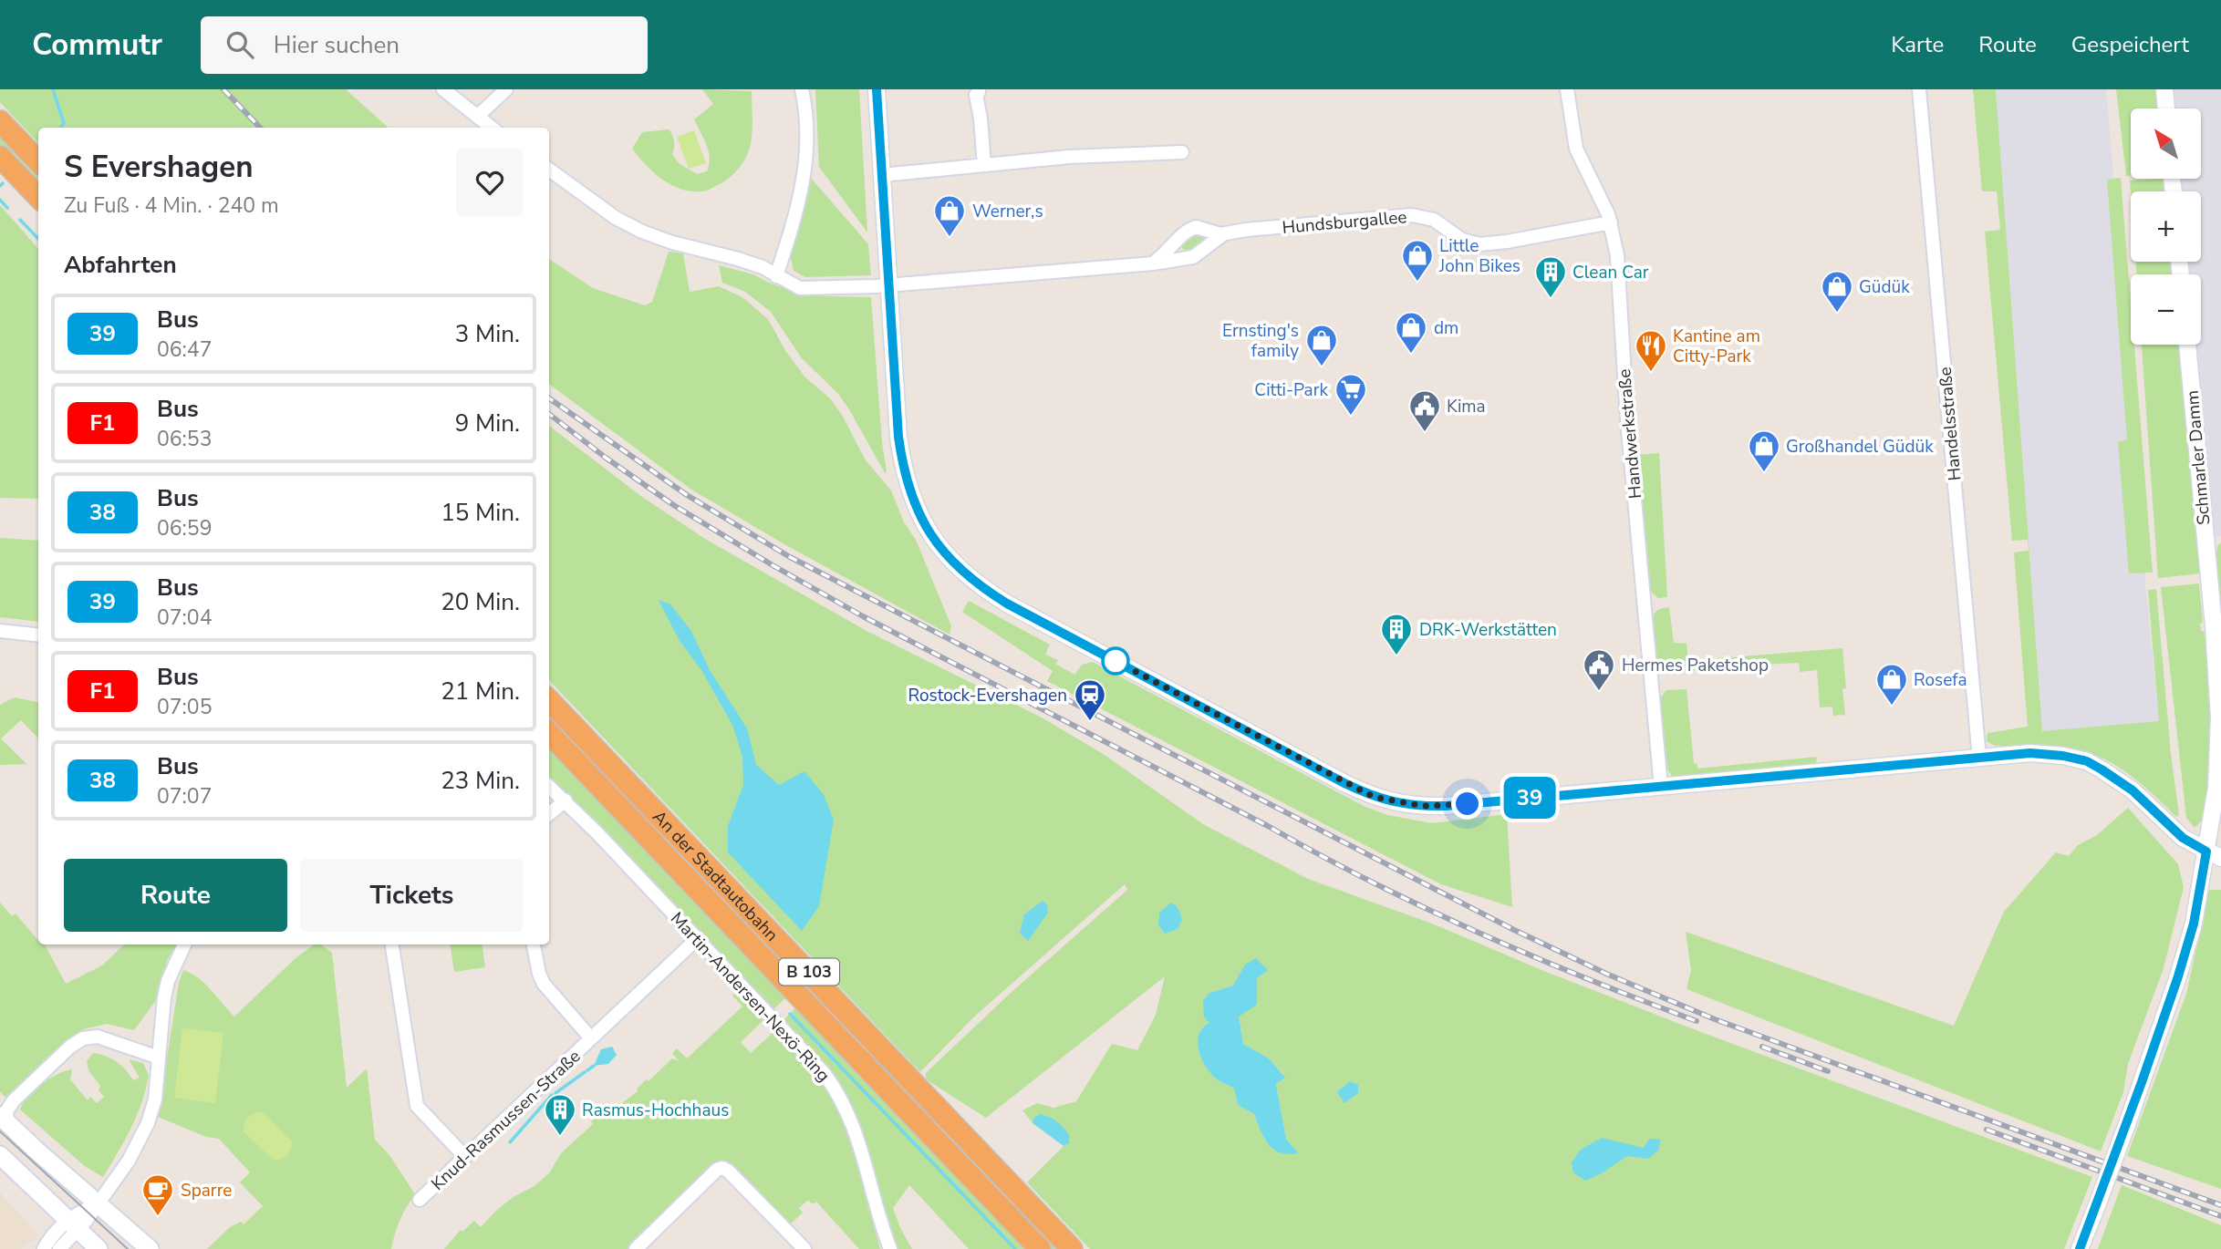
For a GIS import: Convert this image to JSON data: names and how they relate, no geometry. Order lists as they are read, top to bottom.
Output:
{
  "streets": {
    "highway": ["An der Stadtautobahn", "B 103"],
    "street": [
      "Hundsburgallee",
      "Handelsstraße",
      "Handwerkstraße",
      "Schmarler Damm",
      "Martin-Andersen-Nexö-Ring",
      "Knud-Rasmussen-Straße"
    ]
  },
  "crossings": [
    ["Hundsburgallee", "Handwerkstraße"],
    ["Martin-Andersen-Nexö-Ring", "Knud-Rasmussen-Straße"]
  ],
  "places": {
    "shop": [
      "Werner,s",
      "Little John Bikes",
      "Güdük",
      "dm",
      "Ernsting's family",
      "Großhandel Güdük",
      "Rosefa"
    ],
    "building": ["Clean Car", "DRK-Werkstätten", "Rasmus-Hochhaus"],
    "restaurant": ["Kantine am Citty-Park"],
    "supermarket": ["Citti-Park"],
    "public building": ["Kima", "Hermes Paketshop"],
    "station": ["Rostock-Evershagen"],
    "cafe": ["Sparre"]
  },
  "lines": ["bus line 39"],
  "north": "top left",
  "page": {
    "header": "Commutr",
    "search": "Hier suchen",
    "nav": ["Karte", "Route", "Gespeichert"],
    "on_map": "39",
    "map_buttons": ["+", "−"],
    "heading": [
      ["S Evershagen", "Zu Fuß · 4 Min. · 240 m"],
      "Abfahrten"
    ],
    "list": [
      {
        "mark": "39",
        "name": "Bus",
        "note": "06:47",
        "value": "3 Min."
      },
      {
        "mark": "F1",
        "name": "Bus",
        "note": "06:53",
        "value": "9 Min."
      },
      {
        "mark": "38",
        "name": "Bus",
        "note": "06:59",
        "value": "15 Min."
      },
      {
        "mark": "39",
        "name": "Bus",
        "note": "07:04",
        "value": "20 Min."
      },
      {
        "mark": "F1",
        "name": "Bus",
        "note": "07:05",
        "value": "21 Min."
      },
      {
        "mark": "38",
        "name": "Bus",
        "note": "07:07",
        "value": "23 Min."
      }
    ],
    "buttons": ["Route", "Tickets"]
  }
}
